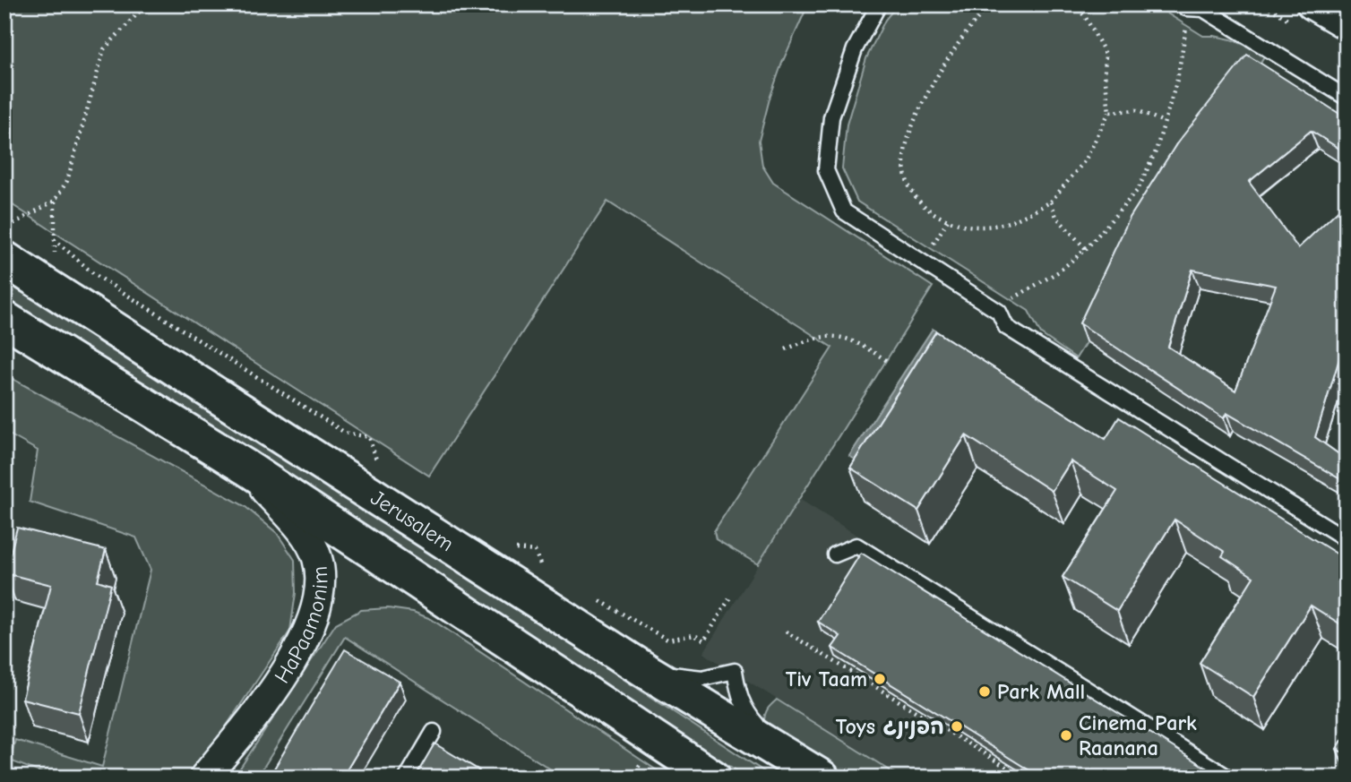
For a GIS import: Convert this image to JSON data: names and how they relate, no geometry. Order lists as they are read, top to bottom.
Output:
{
  "streets": {
    "main road": ["Jerusalem"],
    "street": ["HaPaamonim"]
  },
  "places": [
    "Tiv Taam",
    "Park Mall",
    "Toys הפנינג",
    "Cinema Park Raanana"
  ]
}
